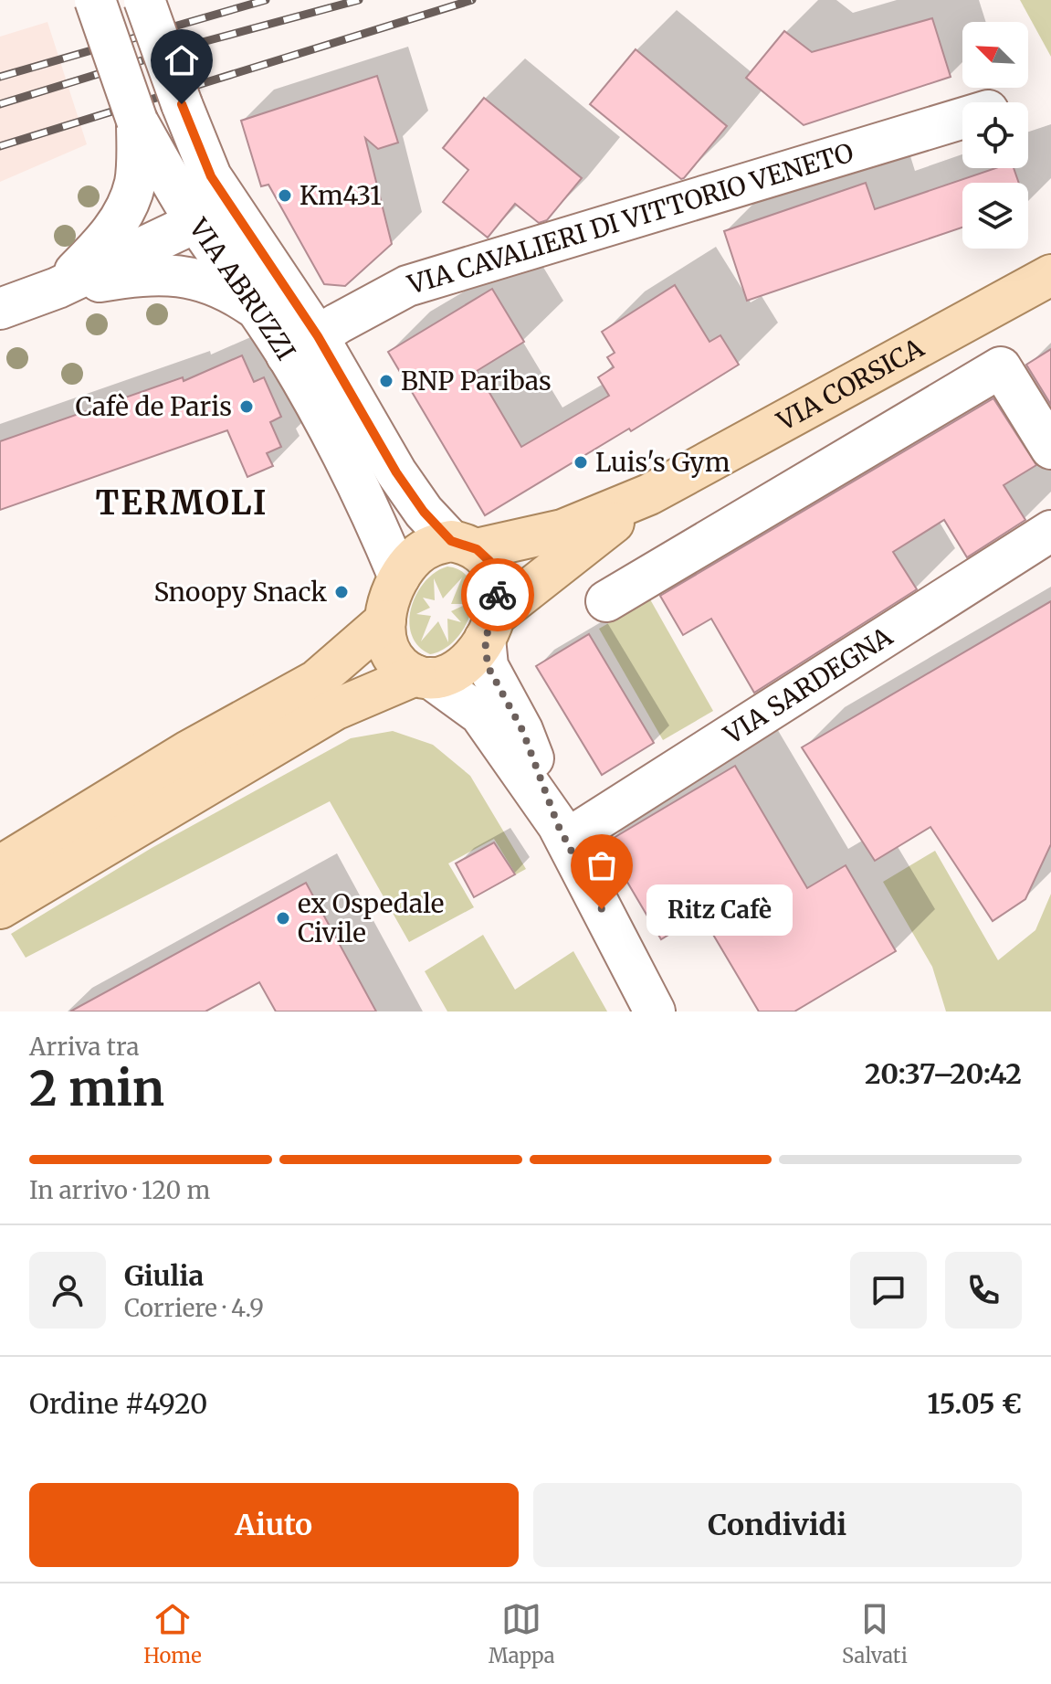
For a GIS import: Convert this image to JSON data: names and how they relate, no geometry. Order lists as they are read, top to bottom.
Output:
{
  "streets": {
    "main road": ["VIA CORSICA"],
    "street": ["VIA CAVALIERI DI VITTORIO VENETO", "VIA ABRUZZI", "VIA SARDEGNA"]
  },
  "crossings": [
    ["VIA CAVALIERI DI VITTORIO VENETO", "VIA ABRUZZI"],
    ["VIA ABRUZZI", "VIA CORSICA"]
  ],
  "districts": ["TERMOLI"],
  "places": [
    "Km431",
    "BNP Paribas",
    "Cafè de Paris",
    "Luis's Gym",
    "Snoopy Snack",
    "Ritz Cafè",
    "ex Ospedale Civile"
  ],
  "north": "top left",
  "page": {
    "bubble": "Ritz Cafè",
    "heading": ["2 min", "Arriva tra", "20:37–20:42"],
    "panel": [
      "Giulia",
      "Corriere · 4.9",
      "Ordine #4920",
      "15.05 €"
    ],
    "bar": "In arrivo · 120 m",
    "buttons": ["Aiuto", "Condividi"],
    "tabs": ["Home", "Mappa", "Salvati"]
  }
}
